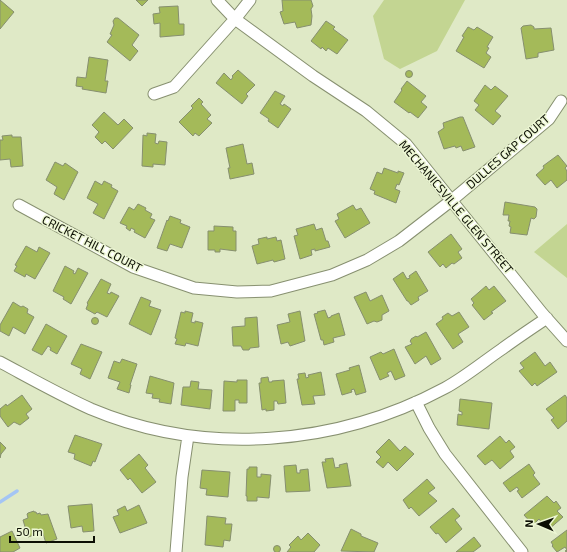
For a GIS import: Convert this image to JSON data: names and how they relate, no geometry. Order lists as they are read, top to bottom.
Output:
{
  "streets": {
    "street": ["DULLES GAP COURT", "MECHANICSVILLE GLEN STREET", "CRICKET HILL COURT"]
  },
  "crossings": [
    ["DULLES GAP COURT", "MECHANICSVILLE GLEN STREET"],
    ["DULLES GAP COURT", "CRICKET HILL COURT"],
    ["MECHANICSVILLE GLEN STREET", "CRICKET HILL COURT"]
  ],
  "scale_bar": "50 m",
  "north": "left"
}
